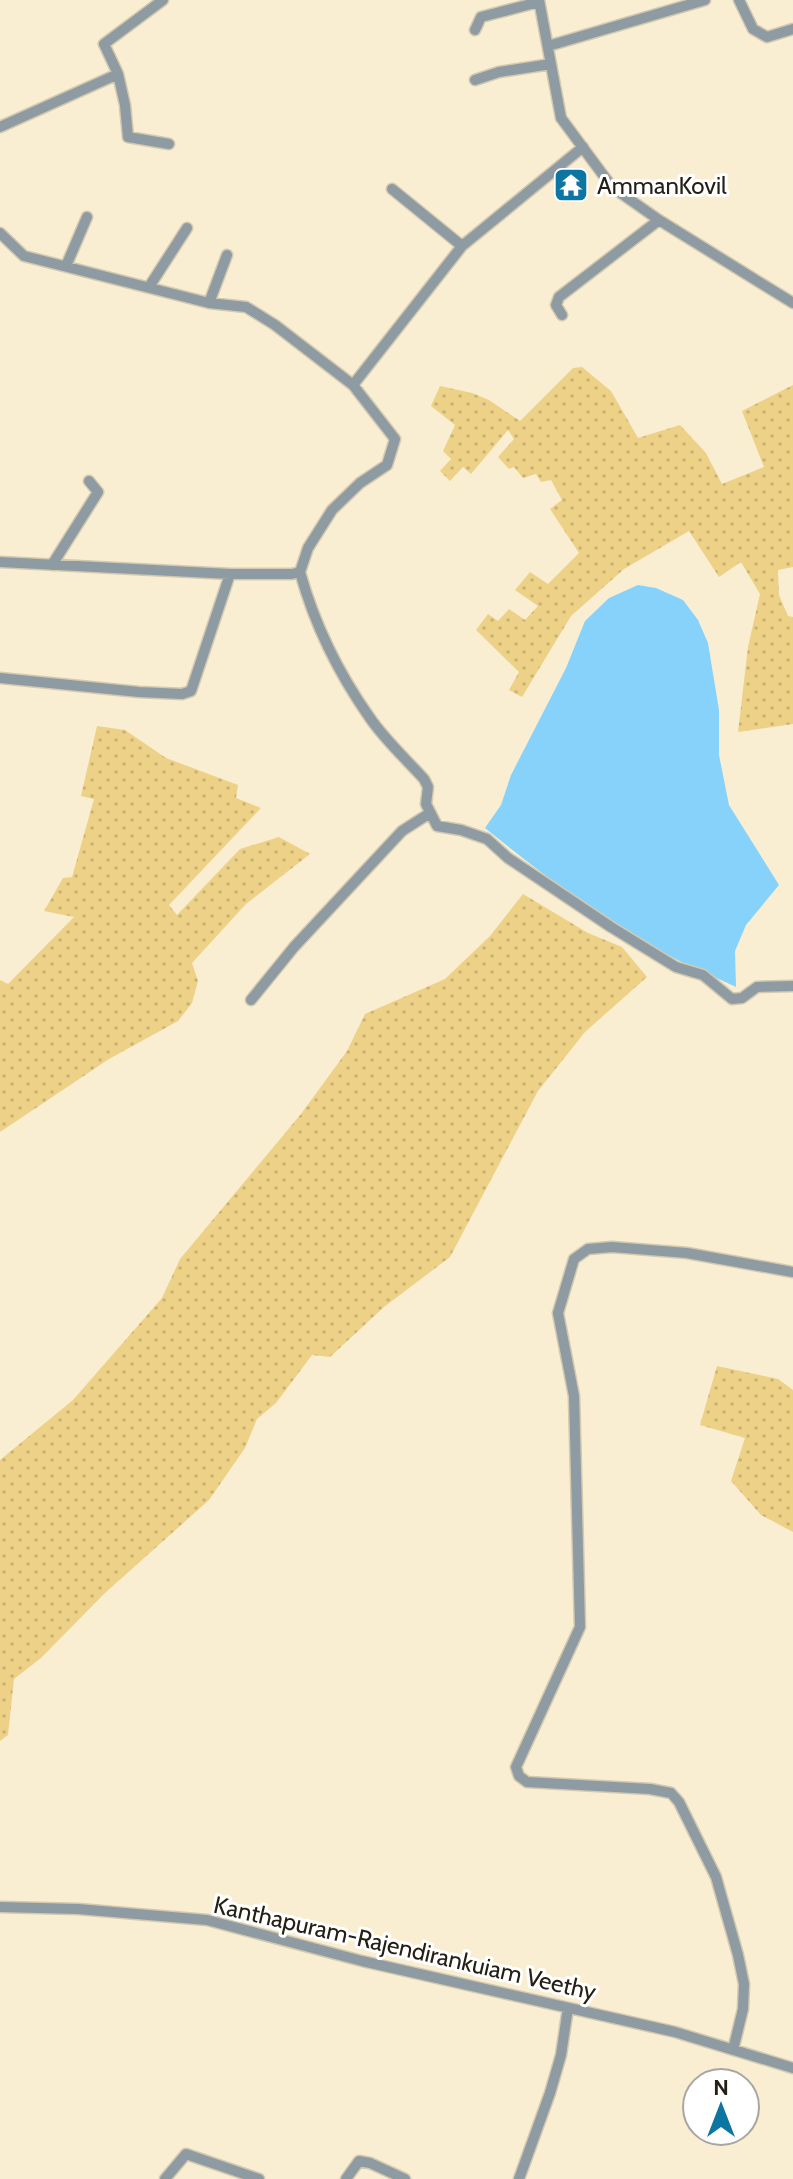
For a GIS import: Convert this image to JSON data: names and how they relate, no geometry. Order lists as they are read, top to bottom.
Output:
{
  "streets": {
    "street": ["Kanthapuram-Rajendirankuiam Veethy"]
  },
  "places": {
    "temple": ["AmmanKovil"]
  },
  "north": "top"
}
